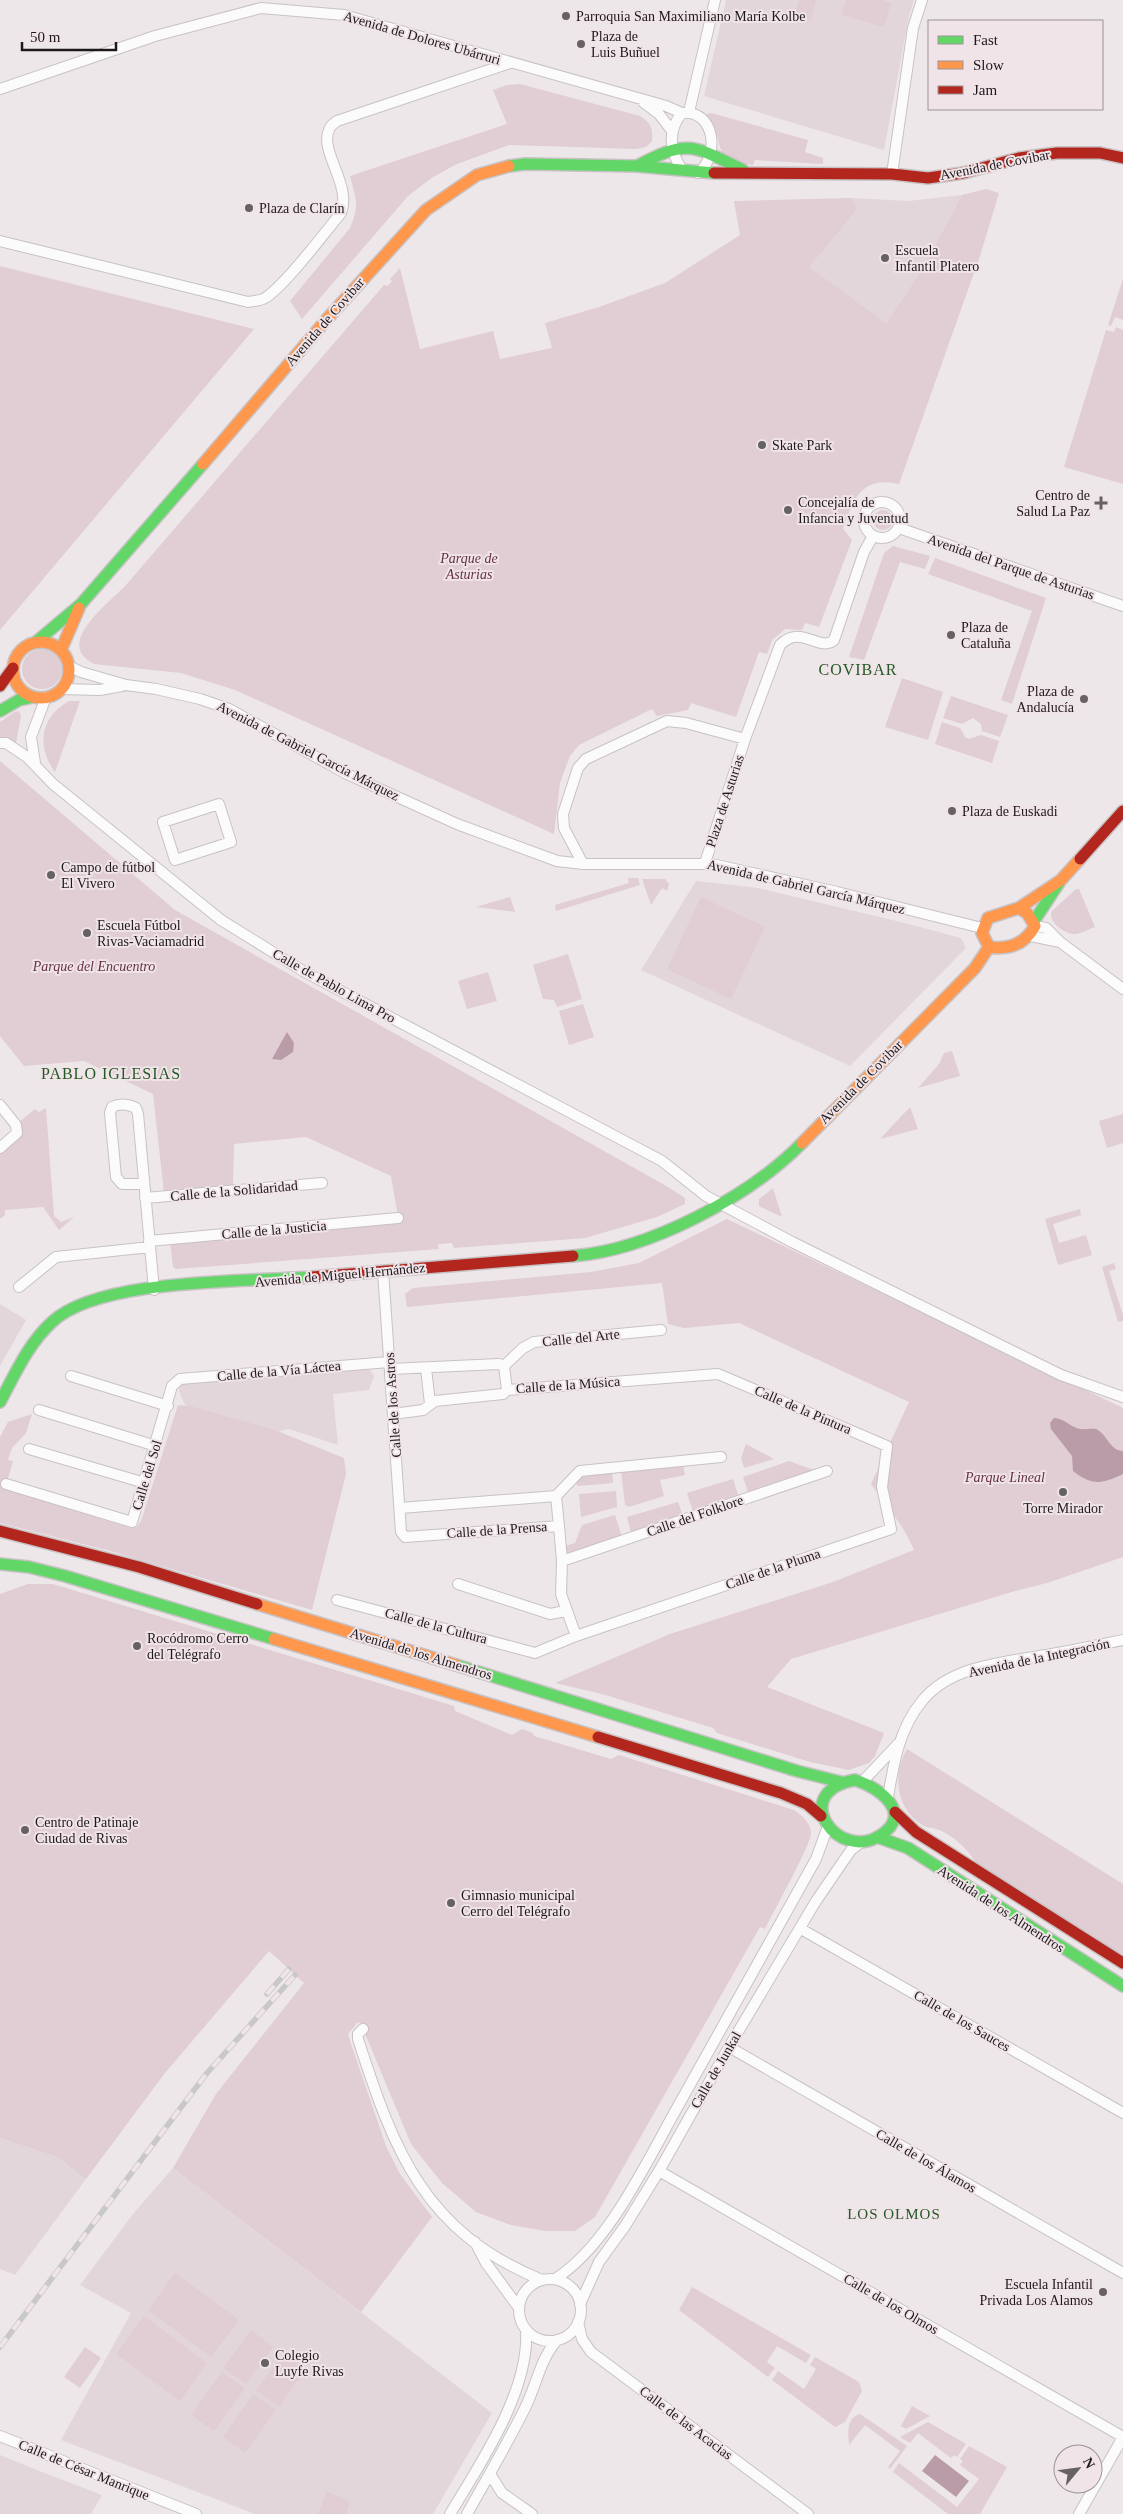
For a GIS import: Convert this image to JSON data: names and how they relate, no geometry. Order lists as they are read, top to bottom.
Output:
{
  "streets": {
    "street": [
      "Avenida de Dolores Ubárruri",
      "Avenida de Covibar",
      "Avenida del Parque de Asturias",
      "Avenida de Gabriel García Márquez",
      "Plaza de Asturias",
      "Calle de Pablo Lima Pro",
      "Calle de la Solidaridad",
      "Calle de la Justicia",
      "Avenida de Miguel Hernández",
      "Calle del Arte",
      "Calle de la Vía Láctea",
      "Calle de la Música",
      "Calle de los Astros",
      "Calle de la Pintura",
      "Calle del Sol",
      "Calle del Folklore",
      "Calle de la Prensa",
      "Calle de la Pluma",
      "Calle de la Cultura",
      "Avenida de los Almendros",
      "Avenida de la Integración",
      "Calle de los Sauces",
      "Calle de Junkal",
      "Calle de los Álamos",
      "Calle de los Olmos",
      "Calle de las Acacias",
      "Calle de César Manrique"
    ]
  },
  "crossings": [
    ["Avenida de Covibar", "Avenida de Gabriel García Márquez"],
    ["Avenida de Covibar", "Calle de Pablo Lima Pro"],
    ["Avenida de Covibar", "Avenida de Miguel Hernández"],
    ["Avenida de Gabriel García Márquez", "Plaza de Asturias"],
    ["Calle de Pablo Lima Pro", "Avenida de Miguel Hernández"],
    ["Avenida de Miguel Hernández", "Calle de los Astros"],
    ["Calle de la Vía Láctea", "Calle de los Astros"],
    ["Calle de la Vía Láctea", "Calle del Sol"],
    ["Calle de la Música", "Calle de los Astros"],
    ["Calle de la Música", "Calle de la Pintura"],
    ["Calle de los Astros", "Calle de la Prensa"],
    ["Calle de la Pintura", "Calle de la Pluma"],
    ["Calle de la Pluma", "Calle de la Cultura"],
    ["Avenida de los Almendros", "Avenida de la Integración"],
    ["Avenida de los Almendros", "Calle de Junkal"],
    ["Avenida de la Integración", "Calle de Junkal"],
    ["Calle de los Sauces", "Calle de Junkal"],
    ["Calle de Junkal", "Calle de los Álamos"],
    ["Calle de Junkal", "Calle de los Olmos"],
    ["Calle de Junkal", "Calle de las Acacias"]
  ],
  "districts": ["COVIBAR", "PABLO IGLESIAS", "LOS OLMOS"],
  "parks": ["Parque de Asturias", "Parque del Encuentro", "Parque Lineal"],
  "places": {
    "other": [
      "Parroquia San Maximiliano María Kolbe",
      "Plaza de Luis Buñuel",
      "Plaza de Clarín",
      "Escuela Infantil Platero",
      "Skate Park",
      "Concejalía de Infancia y Juventud",
      "Plaza de Cataluña",
      "Plaza de Andalucía",
      "Plaza de Euskadi",
      "Campo de fútbol El Vivero",
      "Escuela Fútbol Rivas-Vaciamadrid",
      "Torre Mirador",
      "Rocódromo Cerro del Telégrafo",
      "Centro de Patinaje Ciudad de Rivas",
      "Gimnasio municipal Cerro del Telégrafo",
      "Escuela Infantil Privada Los Alamos",
      "Colegio Luyfe Rivas"
    ],
    "health": ["Centro de Salud La Paz"]
  },
  "legend": ["Fast", "Slow", "Jam"],
  "scale_bar": "50 m",
  "north": "top right"
}
